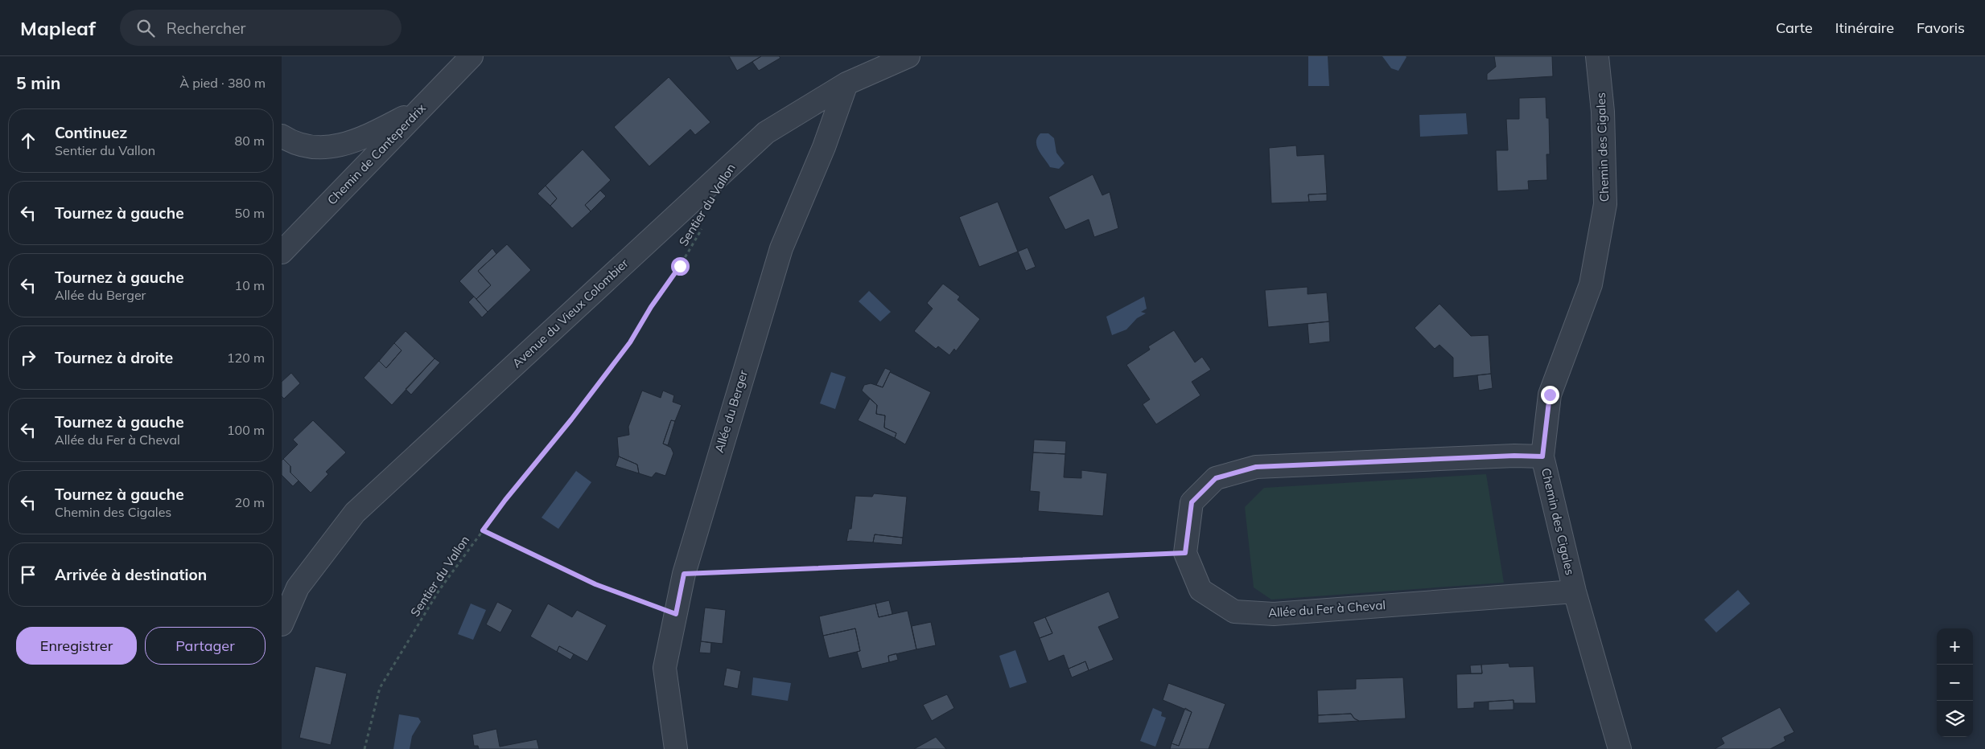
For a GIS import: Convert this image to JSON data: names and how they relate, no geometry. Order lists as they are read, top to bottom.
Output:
{
  "streets": {
    "street": [
      "Chemin des Cigales",
      "Chemin de Canteperdrix",
      "Avenue du Vieux Colombier",
      "Allée du Berger",
      "Allée du Fer à Cheval"
    ],
    "path": ["Sentier du Vallon"]
  },
  "crossings": [
    ["Chemin des Cigales", "Allée du Fer à Cheval"],
    ["Avenue du Vieux Colombier", "Allée du Berger"]
  ],
  "page": {
    "header": "Mapleaf",
    "search": "Rechercher",
    "nav": ["Carte", "Itinéraire", "Favoris"],
    "heading": ["5 min", "À pied · 380 m"],
    "list": [
      ["Continuez", "Sentier du Vallon", "80 m"],
      ["Tournez à gauche", "50 m"],
      ["Tournez à gauche", "Allée du Berger", "10 m"],
      ["Tournez à droite", "120 m"],
      ["Tournez à gauche", "Allée du Fer à Cheval", "100 m"],
      ["Tournez à gauche", "Chemin des Cigales", "20 m"],
      "Arrivée à destination"
    ],
    "buttons": ["Enregistrer", "Partager"],
    "map_buttons": ["+", "−"]
  }
}
